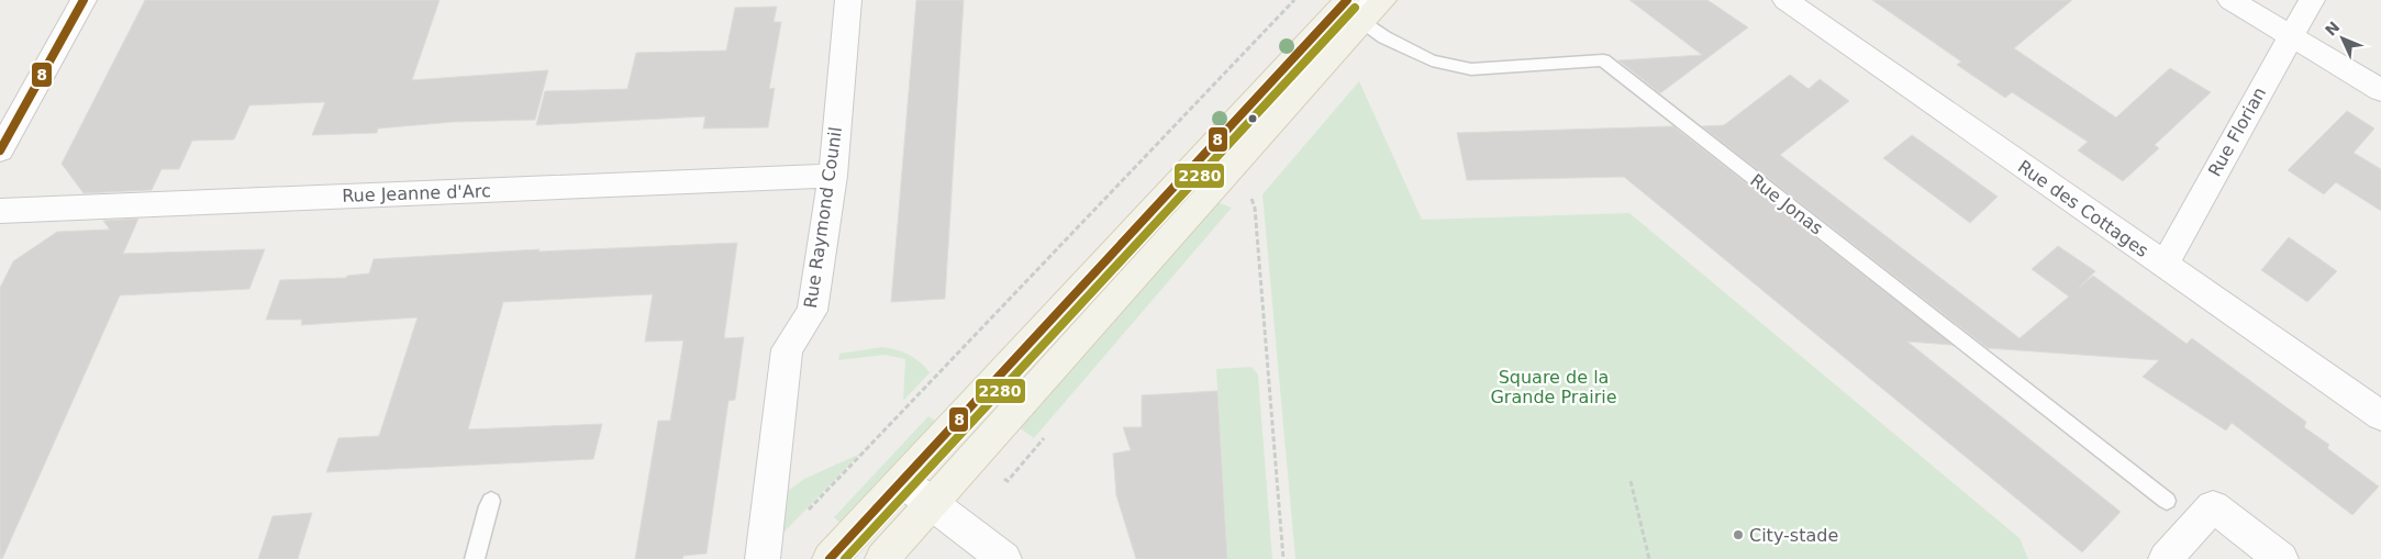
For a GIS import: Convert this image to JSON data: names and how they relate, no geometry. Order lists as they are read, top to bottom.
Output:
{
  "streets": {
    "street": [
      "Rue Florian",
      "Rue Jeanne d'Arc",
      "Rue des Cottages",
      "Rue Raymond Counil"
    ],
    "lane": ["Rue Jonas"]
  },
  "crossings": [
    ["Rue Florian", "Rue des Cottages"],
    ["Rue Jeanne d'Arc", "Rue Raymond Counil"]
  ],
  "parks": ["Square de la Grande Prairie"],
  "places": ["City-stade"],
  "lines": ["transit line 8", "transit line 2280"],
  "north": "top left"
}
